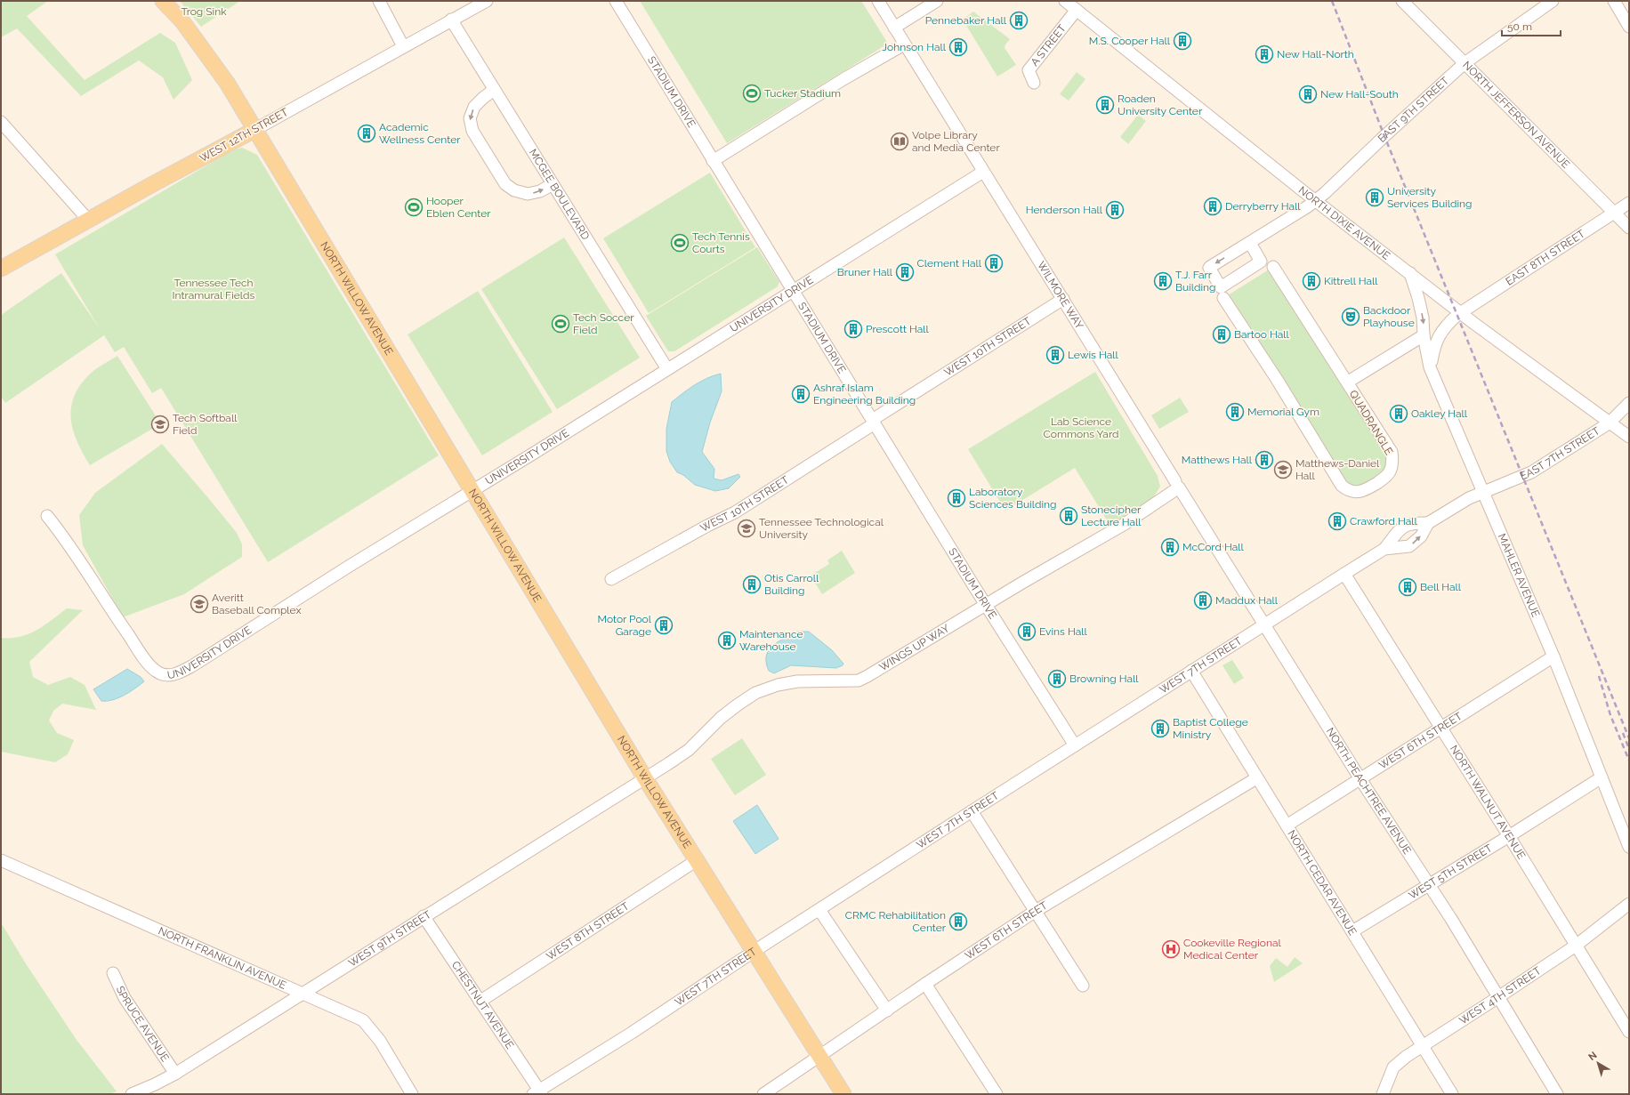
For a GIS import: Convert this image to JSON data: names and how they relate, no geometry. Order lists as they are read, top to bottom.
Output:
{
  "streets": {
    "main road": ["WEST 12TH STREET", "NORTH WILLOW AVENUE"],
    "street": [
      "A STREET",
      "STADIUM DRIVE",
      "EAST 9TH STREET",
      "NORTH JEFFERSON AVENUE",
      "MCGEE BOULEVARD",
      "NORTH DIXIE AVENUE",
      "EAST 8TH STREET",
      "WILMORE WAY",
      "UNIVERSITY DRIVE",
      "WEST 10TH STREET",
      "QUADRANGLE",
      "EAST 7TH STREET",
      "MAHLER AVENUE",
      "WINGS UP WAY",
      "WEST 7TH STREET",
      "WEST 6TH STREET",
      "NORTH PEACHTREE AVENUE",
      "NORTH WALNUT AVENUE",
      "WEST 5TH STREET",
      "NORTH CEDAR AVENUE",
      "WEST 8TH STREET",
      "WEST 9TH STREET",
      "NORTH FRANKLIN AVENUE",
      "WEST 4TH STREET",
      "CHESTNUT AVENUE",
      "SPRUCE AVENUE"
    ]
  },
  "crossings": [
    ["A STREET", "NORTH DIXIE AVENUE"],
    ["STADIUM DRIVE", "UNIVERSITY DRIVE"],
    ["STADIUM DRIVE", "WEST 10TH STREET"],
    ["STADIUM DRIVE", "WINGS UP WAY"],
    ["STADIUM DRIVE", "WEST 7TH STREET"],
    ["EAST 9TH STREET", "NORTH JEFFERSON AVENUE"],
    ["EAST 9TH STREET", "NORTH DIXIE AVENUE"],
    ["NORTH JEFFERSON AVENUE", "EAST 8TH STREET"],
    ["WEST 12TH STREET", "MCGEE BOULEVARD"],
    ["WEST 12TH STREET", "NORTH WILLOW AVENUE"],
    ["MCGEE BOULEVARD", "UNIVERSITY DRIVE"],
    ["NORTH DIXIE AVENUE", "EAST 8TH STREET"],
    ["NORTH DIXIE AVENUE", "EAST 7TH STREET"],
    ["NORTH DIXIE AVENUE", "MAHLER AVENUE"],
    ["WILMORE WAY", "UNIVERSITY DRIVE"],
    ["WILMORE WAY", "WEST 10TH STREET"],
    ["WILMORE WAY", "WINGS UP WAY"],
    ["WILMORE WAY", "NORTH PEACHTREE AVENUE"],
    ["NORTH WILLOW AVENUE", "UNIVERSITY DRIVE"],
    ["NORTH WILLOW AVENUE", "WINGS UP WAY"],
    ["NORTH WILLOW AVENUE", "WEST 7TH STREET"],
    ["NORTH WILLOW AVENUE", "WEST 6TH STREET"],
    ["NORTH WILLOW AVENUE", "WEST 8TH STREET"],
    ["NORTH WILLOW AVENUE", "WEST 9TH STREET"],
    ["EAST 7TH STREET", "MAHLER AVENUE"],
    ["EAST 7TH STREET", "WEST 7TH STREET"],
    ["MAHLER AVENUE", "WEST 7TH STREET"],
    ["MAHLER AVENUE", "WEST 6TH STREET"],
    ["MAHLER AVENUE", "WEST 5TH STREET"],
    ["WINGS UP WAY", "NORTH PEACHTREE AVENUE"],
    ["WINGS UP WAY", "WEST 9TH STREET"],
    ["WEST 7TH STREET", "NORTH PEACHTREE AVENUE"],
    ["WEST 7TH STREET", "NORTH WALNUT AVENUE"],
    ["WEST 7TH STREET", "NORTH CEDAR AVENUE"],
    ["WEST 7TH STREET", "CHESTNUT AVENUE"],
    ["WEST 6TH STREET", "NORTH PEACHTREE AVENUE"],
    ["WEST 6TH STREET", "NORTH WALNUT AVENUE"],
    ["WEST 6TH STREET", "NORTH CEDAR AVENUE"],
    ["NORTH PEACHTREE AVENUE", "WEST 5TH STREET"],
    ["NORTH PEACHTREE AVENUE", "WEST 4TH STREET"],
    ["NORTH WALNUT AVENUE", "WEST 5TH STREET"],
    ["NORTH WALNUT AVENUE", "WEST 4TH STREET"],
    ["WEST 5TH STREET", "NORTH CEDAR AVENUE"],
    ["NORTH CEDAR AVENUE", "WEST 4TH STREET"],
    ["WEST 8TH STREET", "CHESTNUT AVENUE"],
    ["WEST 9TH STREET", "NORTH FRANKLIN AVENUE"],
    ["WEST 9TH STREET", "CHESTNUT AVENUE"],
    ["WEST 9TH STREET", "SPRUCE AVENUE"]
  ],
  "parks": ["Trog Sink", "Tennessee Tech Intramural Fields", "Lab Science Commons Yard"],
  "places": {
    "building": [
      "Pennebaker Hall",
      "M.S. Cooper Hall",
      "Johnson Hall",
      "New Hall-North",
      "New Hall-South",
      "Roaden University Center",
      "Academic Wellness Center",
      "University Services Building",
      "Derryberry Hall",
      "Henderson Hall",
      "Clement Hall",
      "Bruner Hall",
      "T.J. Farr Building",
      "Kittrell Hall",
      "Prescott Hall",
      "Bartoo Hall",
      "Lewis Hall",
      "Ashraf Islam Engineering Building",
      "Memorial Gym",
      "Oakley Hall",
      "Matthews Hall",
      "Laboratory Sciences Building",
      "Stonecipher Lecture Hall",
      "Crawford Hall",
      "McCord Hall",
      "Otis Carroll Building",
      "Bell Hall",
      "Maddux Hall",
      "Motor Pool Garage",
      "Evins Hall",
      "Maintenance Warehouse",
      "Browning Hall",
      "Baptist College Ministry",
      "CRMC Rehabilitation Center"
    ],
    "sports": [
      "Tucker Stadium",
      "Hooper Eblen Center",
      "Tech Tennis Courts",
      "Tech Soccer Field"
    ],
    "library": ["Volpe Library and Media Center"],
    "theatre": ["Backdoor Playhouse"],
    "school or university": [
      "Tech Softball Field",
      "Matthews-Daniel Hall",
      "Tennessee Technological University",
      "Averitt Baseball Complex"
    ],
    "hospital": ["Cookeville Regional Medical Center"]
  },
  "scale_bar": "50 m",
  "north": "top left"
}
